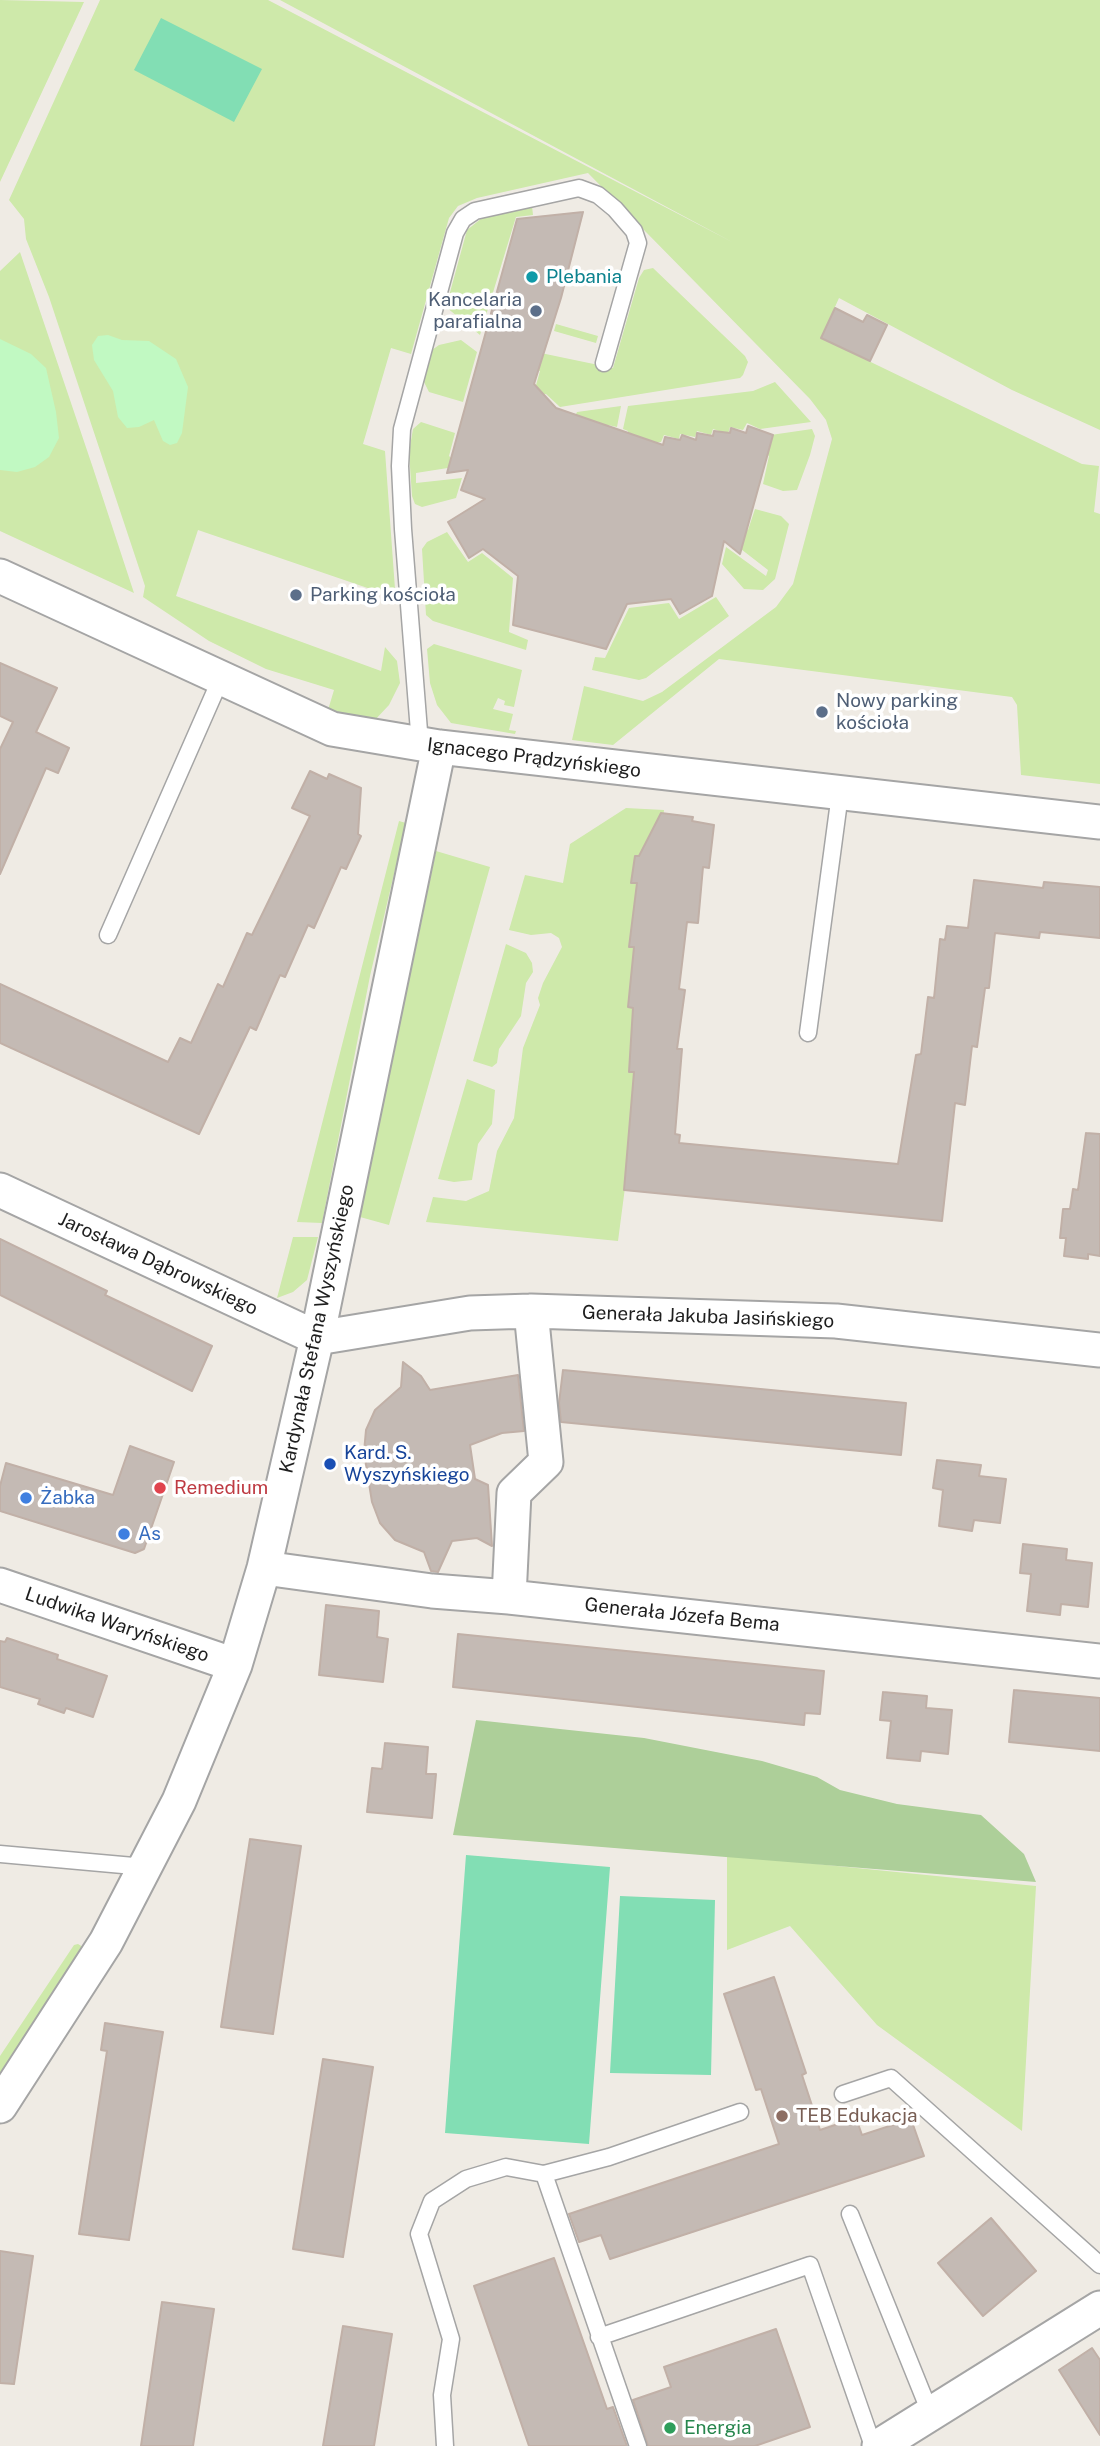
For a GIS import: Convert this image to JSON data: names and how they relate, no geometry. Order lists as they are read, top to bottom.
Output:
{
  "streets": {
    "street": [
      "Ignacego Prądzyńskiego",
      "Jarosława Dąbrowskiego",
      "Generała Jakuba Jasińskiego",
      "Kardynała Stefana Wyszyńskiego",
      "Generała Józefa Bema",
      "Ludwika Waryńskiego"
    ]
  },
  "crossings": [
    ["Ignacego Prądzyńskiego", "Kardynała Stefana Wyszyńskiego"],
    ["Jarosława Dąbrowskiego", "Generała Jakuba Jasińskiego"],
    ["Jarosława Dąbrowskiego", "Kardynała Stefana Wyszyńskiego"],
    ["Generała Jakuba Jasińskiego", "Kardynała Stefana Wyszyńskiego"],
    ["Kardynała Stefana Wyszyńskiego", "Generała Józefa Bema"],
    ["Kardynała Stefana Wyszyńskiego", "Ludwika Waryńskiego"]
  ],
  "places": [
    "Plebania",
    "Kancelaria parafialna",
    "Parking kościoła",
    "Nowy parking kościoła",
    "Kard. S. Wyszyńskiego",
    "Remedium",
    "Żabka",
    "As",
    "TEB Edukacja",
    "Energia"
  ]
}
